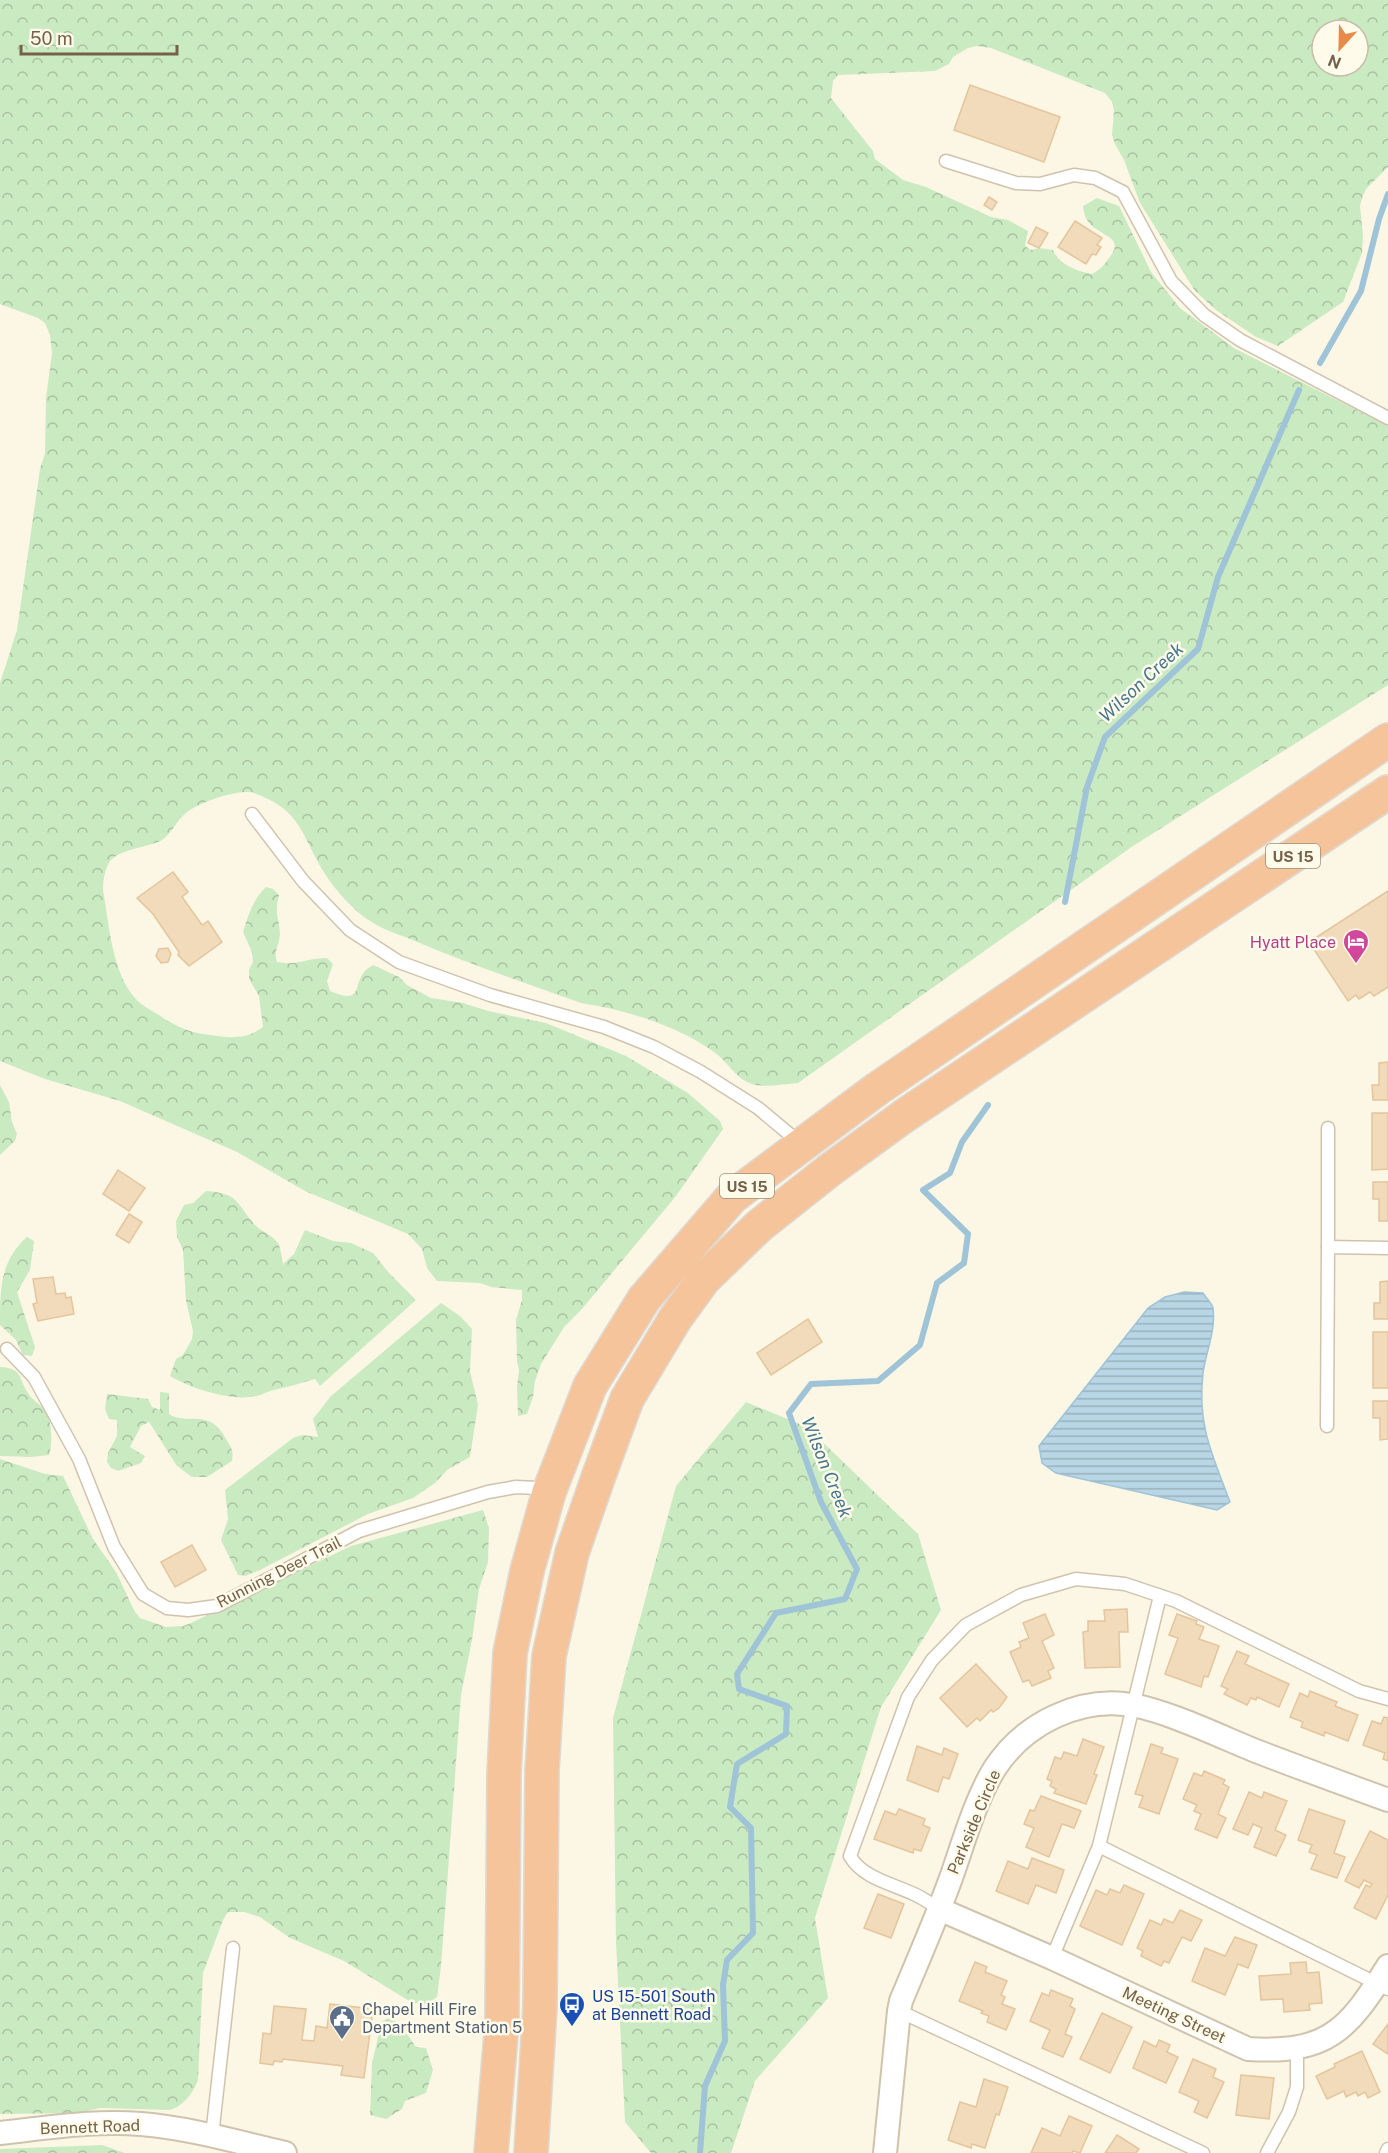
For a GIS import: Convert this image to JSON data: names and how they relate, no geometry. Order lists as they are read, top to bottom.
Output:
{
  "streets": {
    "highway": ["US 15"],
    "street": ["Parkside Circle", "Meeting Street", "Bennett Road"],
    "lane": ["Running Deer Trail"]
  },
  "crossings": [
    ["US 15", "Running Deer Trail"],
    ["Parkside Circle", "Meeting Street"]
  ],
  "water": ["Wilson Creek"],
  "places": {
    "hotel": ["Hyatt Place"],
    "bus stop": ["US 15-501 South at Bennett Road"],
    "public building": ["Chapel Hill Fire Department Station 5"]
  },
  "scale_bar": "50 m",
  "north": "bottom"
}
